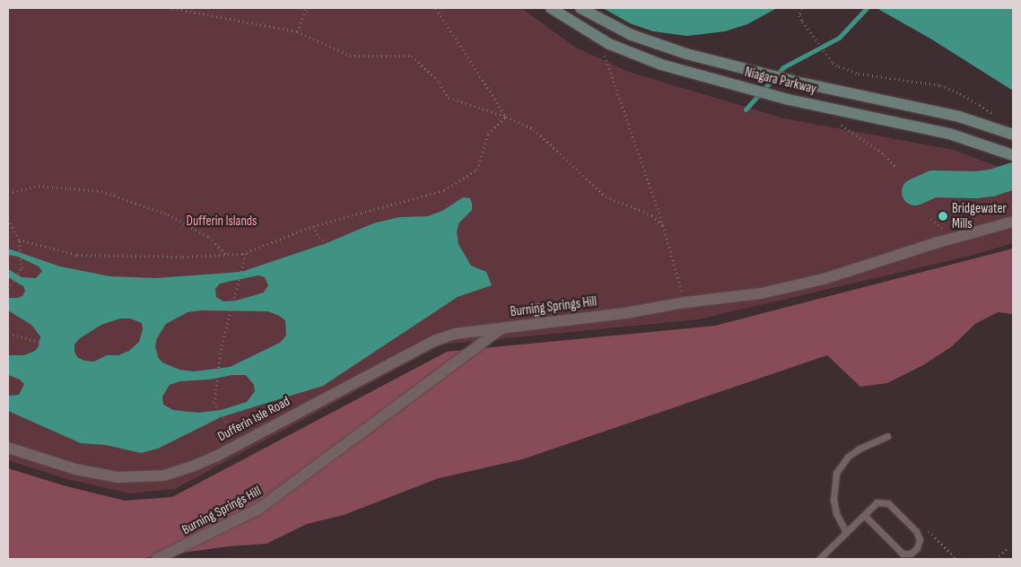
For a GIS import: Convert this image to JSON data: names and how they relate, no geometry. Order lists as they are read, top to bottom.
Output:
{
  "streets": {
    "main road": ["Niagara Parkway"],
    "street": ["Burning Springs Hill", "Dufferin Isle Road"]
  },
  "crossings": [
    ["Burning Springs Hill", "Dufferin Isle Road"]
  ],
  "parks": ["Dufferin Islands"],
  "places": ["Bridgewater Mills"]
}
